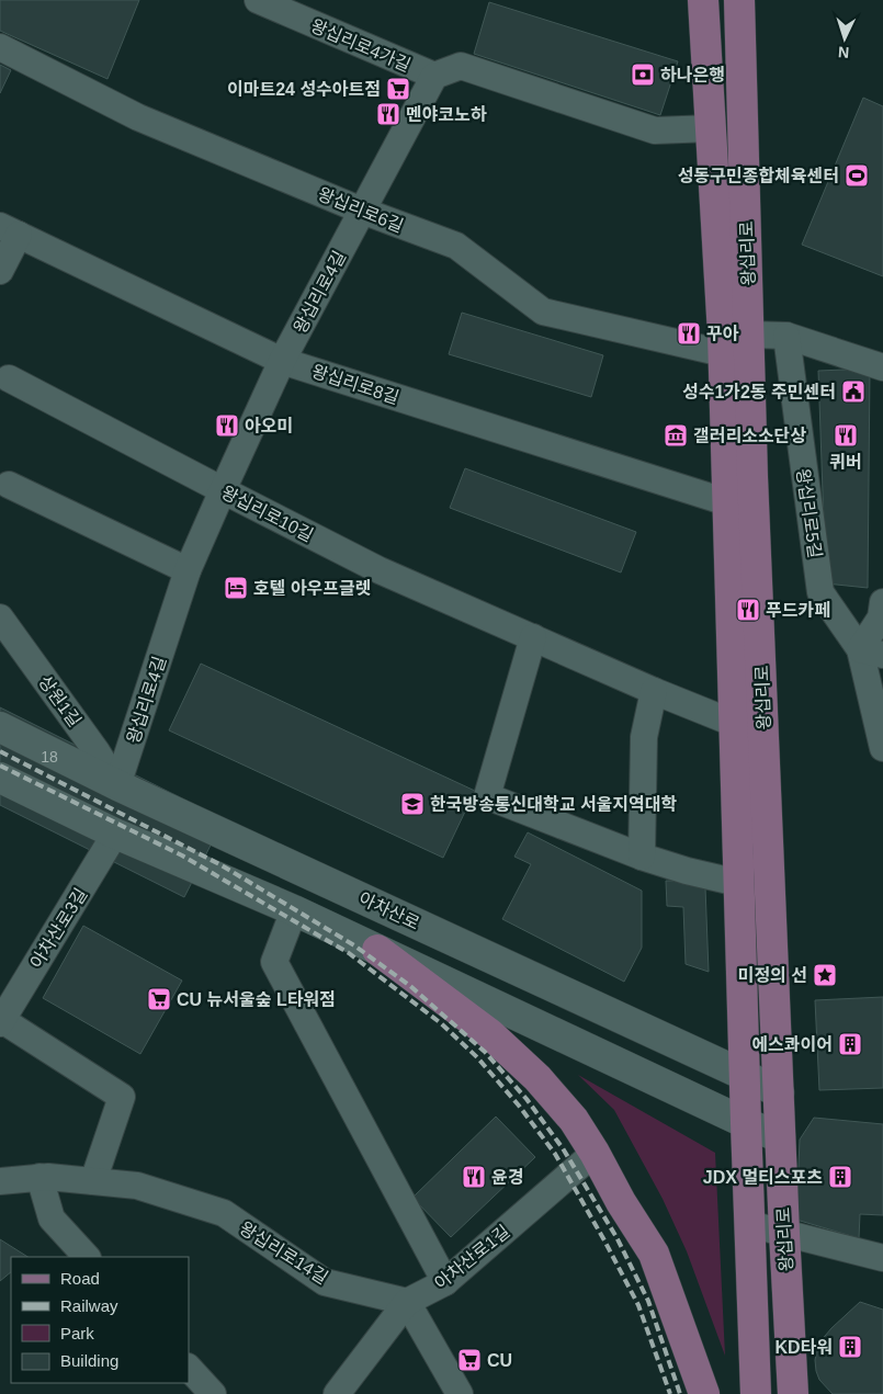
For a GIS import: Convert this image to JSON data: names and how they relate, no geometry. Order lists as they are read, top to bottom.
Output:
{
  "streets": {
    "main road": ["왕십리로", "아차산로"],
    "street": [
      "왕십리로4가길",
      "왕십리로6길",
      "왕십리로4길",
      "왕십리로8길",
      "왕십리로10길",
      "왕십리로5길",
      "상원1길",
      "아차산로3길",
      "왕십리로14길",
      "아차산로1길"
    ]
  },
  "crossings": [
    ["왕십리로4가길", "왕십리로4길"],
    ["왕십리로6길", "왕십리로"],
    ["왕십리로6길", "왕십리로4길"],
    ["왕십리로", "왕십리로8길"],
    ["왕십리로", "왕십리로10길"],
    ["왕십리로", "아차산로"],
    ["왕십리로4길", "왕십리로8길"],
    ["왕십리로4길", "왕십리로10길"],
    ["왕십리로4길", "상원1길"],
    ["왕십리로4길", "아차산로"],
    ["상원1길", "아차산로"],
    ["왕십리로14길", "아차산로1길"]
  ],
  "places": {
    "bank": ["하나은행"],
    "supermarket": ["이마트24 성수아트점", "CU 뉴서울숲 L타워점", "CU"],
    "restaurant": [
      "멘야코노하",
      "꾸아",
      "아오미",
      "퀴버",
      "푸드카페",
      "윤경"
    ],
    "sports": ["성동구민종합체육센터"],
    "public building": ["성수1가2동 주민센터"],
    "museum": ["갤러리소소단상"],
    "hotel": ["호텔 아우프글렛"],
    "school or university": ["한국방송통신대학교 서울지역대학"],
    "place": ["미정의 선"],
    "building": ["에스콰이어", "JDX 멀티스포츠", "KD타워"]
  },
  "house_numbers": ["18"],
  "legend": [
    "Road",
    "Railway",
    "Park",
    "Building"
  ],
  "north": "bottom"
}
